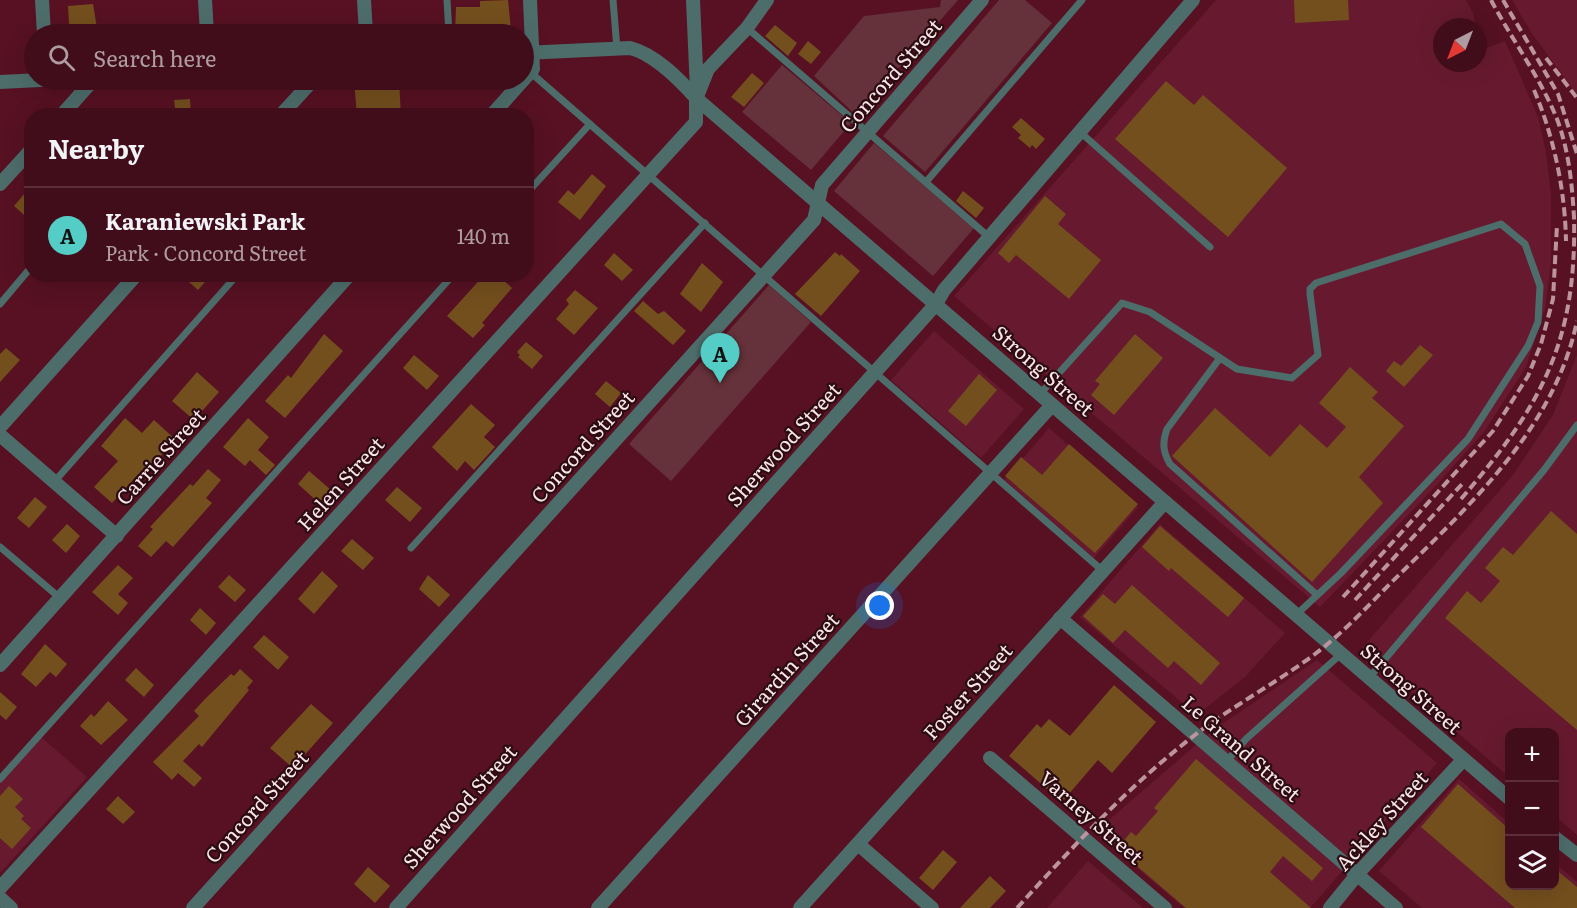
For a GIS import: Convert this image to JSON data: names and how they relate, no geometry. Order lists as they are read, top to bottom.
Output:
{
  "streets": {
    "street": [
      "Concord Street",
      "Strong Street",
      "Sherwood Street",
      "Carrie Street",
      "Helen Street",
      "Girardin Street",
      "Foster Street",
      "Le Grand Street",
      "Varney Street",
      "Ackley Street"
    ]
  },
  "crossings": [
    ["Concord Street", "Strong Street"],
    ["Strong Street", "Sherwood Street"],
    ["Strong Street", "Helen Street"],
    ["Strong Street", "Girardin Street"],
    ["Strong Street", "Foster Street"],
    ["Strong Street", "Ackley Street"],
    ["Foster Street", "Le Grand Street"],
    ["Le Grand Street", "Ackley Street"]
  ],
  "north": "bottom left",
  "page": {
    "search": "Search here",
    "heading": "Nearby",
    "list": [
      {
        "mark": "A",
        "name": "Karaniewski Park",
        "note": "Park · Concord Street",
        "value": "140 m"
      }
    ],
    "pins": "A",
    "map_buttons": ["+", "−"]
  }
}
